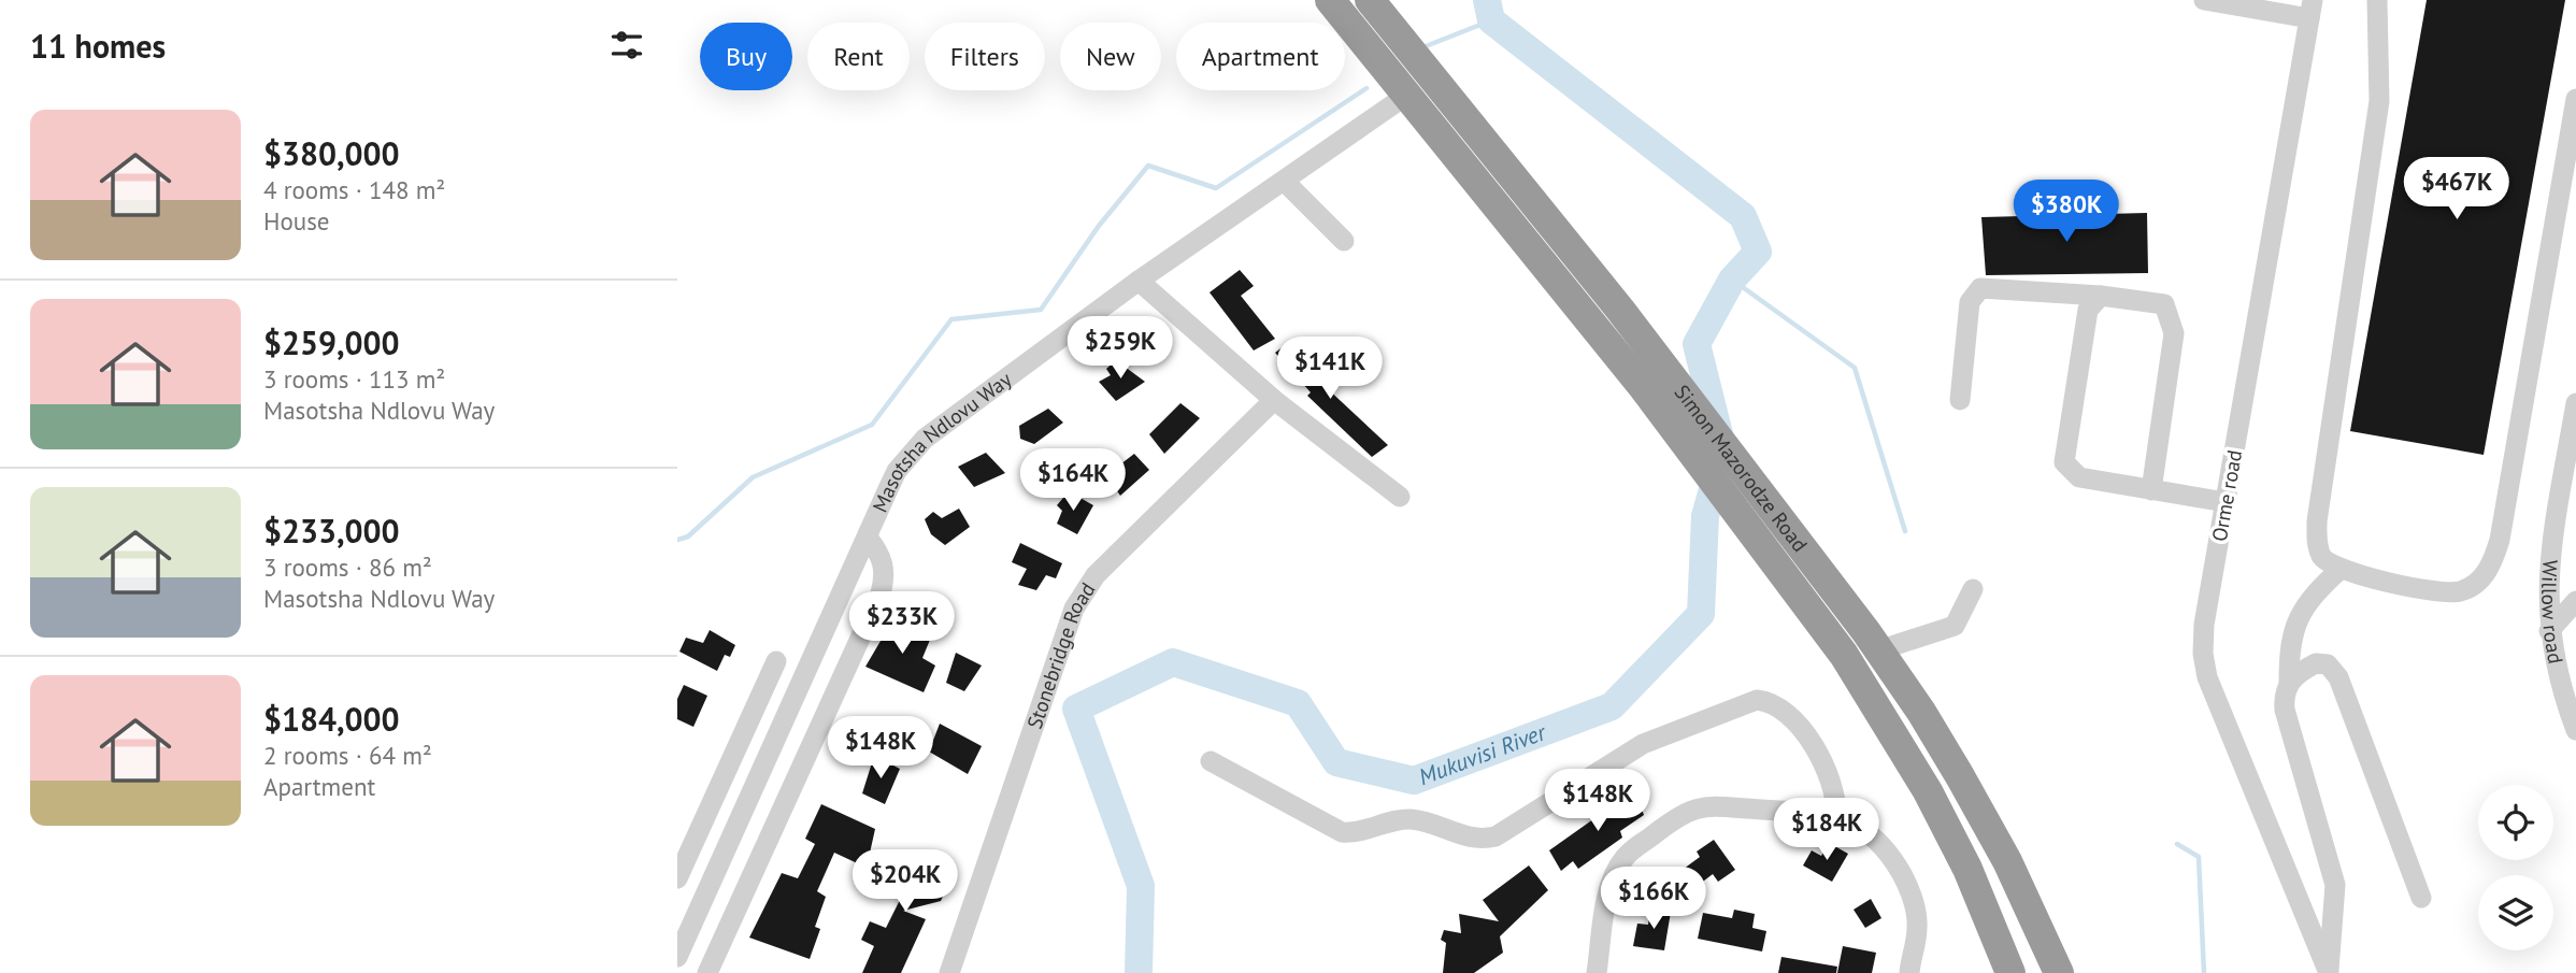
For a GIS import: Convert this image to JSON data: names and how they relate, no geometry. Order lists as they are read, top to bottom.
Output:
{
  "streets": {
    "highway": ["Simon Mazorodze Road"],
    "street": [
      "Masotsha Ndlovu Way",
      "Orme road",
      "Willow road",
      "Stonebridge Road"
    ]
  },
  "crossings": [
    ["Masotsha Ndlovu Way", "Simon Mazorodze Road"]
  ],
  "water": ["Mukuvisi River"],
  "page": {
    "heading": "11 homes",
    "chip": [
      "Buy",
      "Rent",
      "Filters",
      "New",
      "Apartment"
    ],
    "list": [
      {
        "name": "$380,000",
        "note": "4 rooms · 148 m² · House"
      },
      {
        "name": "$259,000",
        "note": "3 rooms · 113 m² · Masotsha Ndlovu Way"
      },
      {
        "name": "$233,000",
        "note": "3 rooms · 86 m² · Masotsha Ndlovu Way"
      },
      {
        "name": "$184,000",
        "note": "2 rooms · 64 m² · Apartment"
      }
    ],
    "price": [
      "$467K",
      "$380K",
      "$259K",
      "$141K",
      "$164K",
      "$233K",
      "$148K",
      "$148K",
      "$184K",
      "$204K",
      "$166K"
    ]
  }
}
